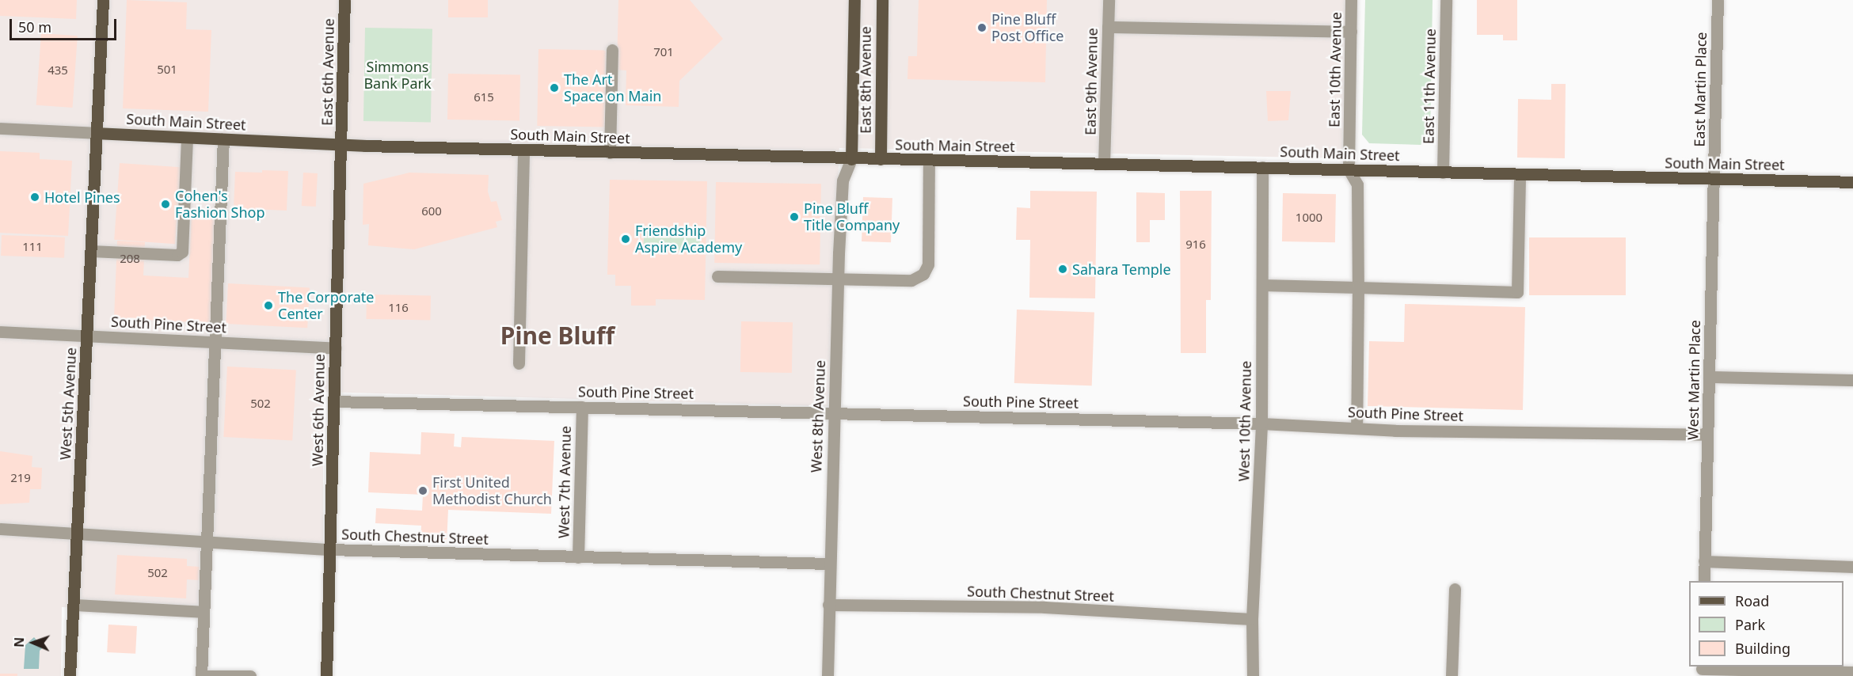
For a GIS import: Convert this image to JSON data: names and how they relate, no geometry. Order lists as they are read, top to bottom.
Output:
{
  "streets": {
    "main road": [
      "East 6th Avenue",
      "East 8th Avenue",
      "South Main Street",
      "West 5th Avenue",
      "West 6th Avenue"
    ],
    "street": [
      "East 10th Avenue",
      "East 9th Avenue",
      "East 11th Avenue",
      "East Martin Place",
      "South Pine Street",
      "West Martin Place",
      "West 8th Avenue",
      "West 10th Avenue",
      "West 7th Avenue",
      "South Chestnut Street"
    ]
  },
  "crossings": [
    ["East 10th Avenue", "South Main Street"],
    ["East 6th Avenue", "South Main Street"],
    ["East 6th Avenue", "West 6th Avenue"],
    ["East 8th Avenue", "South Main Street"],
    ["East 8th Avenue", "West 8th Avenue"],
    ["East 9th Avenue", "South Main Street"],
    ["East 11th Avenue", "South Main Street"],
    ["East Martin Place", "South Main Street"],
    ["East Martin Place", "West Martin Place"],
    ["South Main Street", "West Martin Place"],
    ["South Main Street", "West 5th Avenue"],
    ["South Main Street", "West 6th Avenue"],
    ["South Main Street", "West 8th Avenue"],
    ["South Main Street", "West 10th Avenue"],
    ["South Pine Street", "West Martin Place"],
    ["South Pine Street", "West 5th Avenue"],
    ["South Pine Street", "West 6th Avenue"],
    ["South Pine Street", "West 8th Avenue"],
    ["South Pine Street", "West 10th Avenue"],
    ["South Pine Street", "West 7th Avenue"],
    ["West 5th Avenue", "South Chestnut Street"],
    ["West 6th Avenue", "South Chestnut Street"],
    ["West 8th Avenue", "South Chestnut Street"],
    ["West 10th Avenue", "South Chestnut Street"],
    ["West 7th Avenue", "South Chestnut Street"]
  ],
  "districts": ["Pine Bluff"],
  "parks": ["Simmons Bank Park"],
  "places": [
    "Pine Bluff Post Office",
    "The Art Space on Main",
    "Hotel Pines",
    "Cohen's Fashion Shop",
    "Pine Bluff Title Company",
    "Friendship Aspire Academy",
    "Sahara Temple",
    "The Corporate Center",
    "First United Methodist Church"
  ],
  "house_numbers": [
    "701",
    "501",
    "435",
    "615",
    "600",
    "1000",
    "916",
    "111",
    "208",
    "116",
    "502",
    "219",
    "502"
  ],
  "legend": ["Road", "Park", "Building"],
  "scale_bar": "50 m",
  "north": "left"
}
